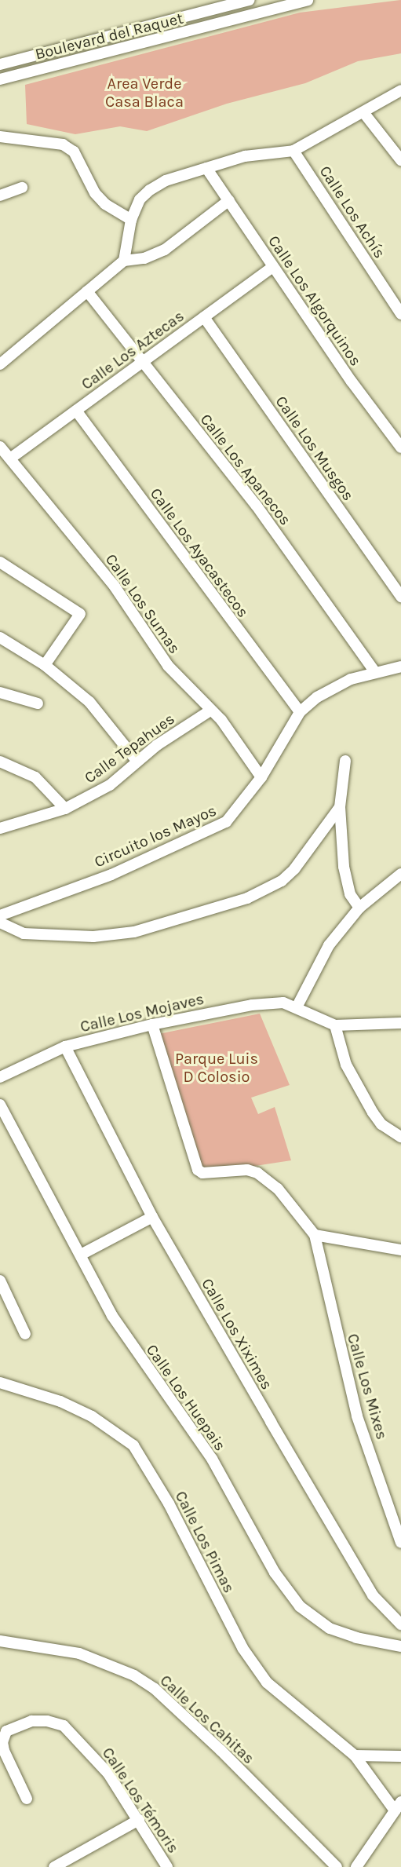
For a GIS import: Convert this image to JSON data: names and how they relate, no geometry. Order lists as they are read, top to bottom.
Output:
{
  "streets": {
    "street": [
      "Boulevard del Raquet",
      "Calle Los Achís",
      "Calle Los Algorquinos",
      "Calle Los Aztecas",
      "Calle Los Musgos",
      "Calle Los Apanecos",
      "Calle Los Ayacastecos",
      "Calle Los Sumas",
      "Calle Tepahues",
      "Circuito los Mayos",
      "Calle Los Mojaves",
      "Calle Los Xiximes",
      "Calle Los Mixes",
      "Calle Los Huepais",
      "Calle Los Pimas",
      "Calle Los Cahitas",
      "Calle Los Témoris"
    ]
  },
  "crossings": [
    ["Calle Los Algorquinos", "Calle Los Aztecas"],
    ["Calle Los Aztecas", "Calle Los Musgos"],
    ["Calle Los Aztecas", "Calle Los Apanecos"],
    ["Calle Los Aztecas", "Calle Los Ayacastecos"],
    ["Calle Los Aztecas", "Calle Los Sumas"],
    ["Calle Los Apanecos", "Circuito los Mayos"],
    ["Calle Los Ayacastecos", "Circuito los Mayos"],
    ["Calle Los Sumas", "Calle Tepahues"],
    ["Calle Los Sumas", "Circuito los Mayos"],
    ["Calle Los Mojaves", "Calle Los Xiximes"]
  ],
  "parks": ["Area Verde Casa Blaca", "Parque Luis D Colosio"]
}
